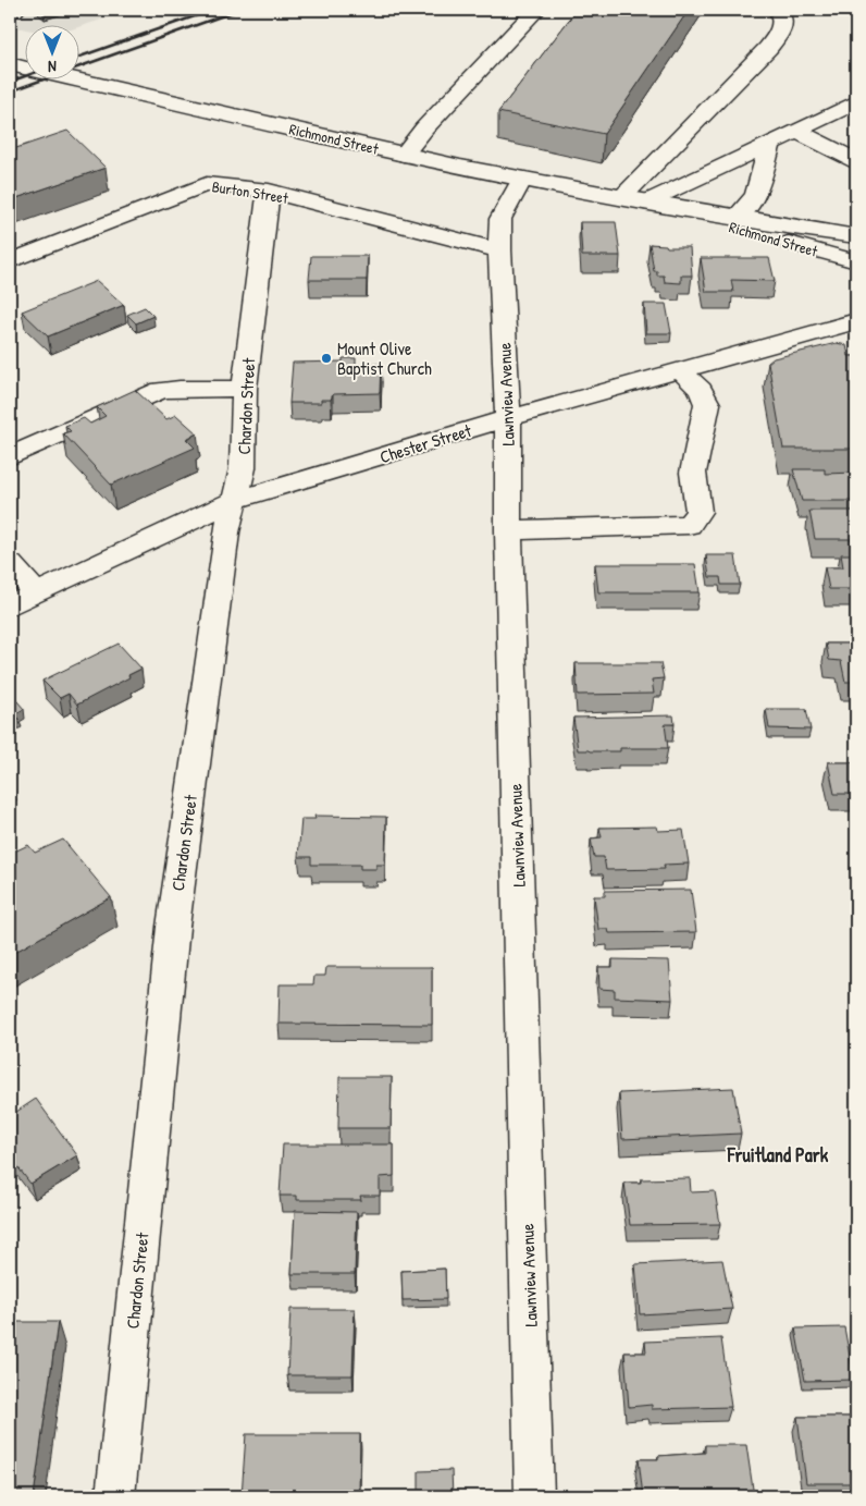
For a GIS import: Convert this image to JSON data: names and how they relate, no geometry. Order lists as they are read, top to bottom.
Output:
{
  "streets": {
    "street": [
      "Richmond Street",
      "Burton Street",
      "Lawnview Avenue",
      "Chardon Street",
      "Chester Street"
    ]
  },
  "crossings": [
    ["Richmond Street", "Lawnview Avenue"],
    ["Burton Street", "Lawnview Avenue"],
    ["Burton Street", "Chardon Street"],
    ["Lawnview Avenue", "Chester Street"],
    ["Chardon Street", "Chester Street"]
  ],
  "districts": ["Fruitland Park"],
  "places": ["Mount Olive Baptist Church"],
  "north": "bottom"
}
